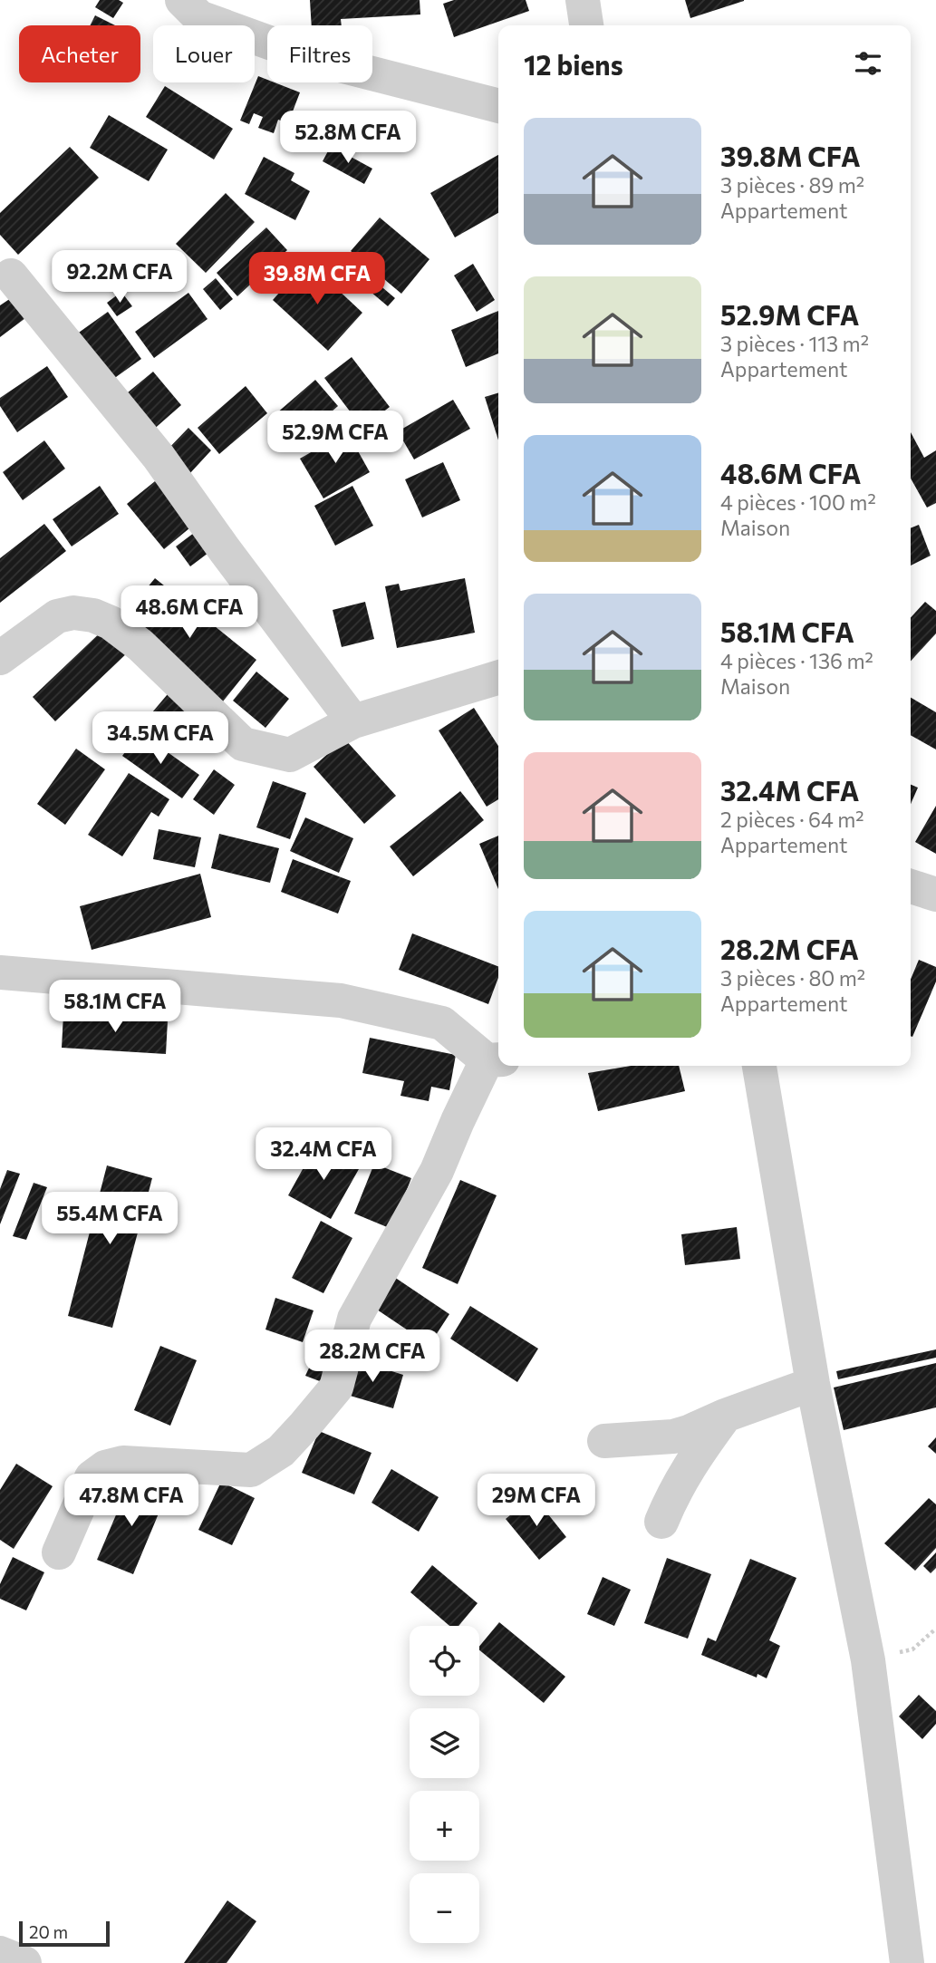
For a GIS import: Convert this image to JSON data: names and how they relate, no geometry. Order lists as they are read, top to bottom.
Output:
{
  "scale_bar": "20 m",
  "page": {
    "chip": ["Acheter", "Louer", "Filtres"],
    "heading": "12 biens",
    "list": [
      {
        "name": "39.8M CFA",
        "note": "3 pièces · 89 m² · Appartement"
      },
      {
        "name": "52.9M CFA",
        "note": "3 pièces · 113 m² · Appartement"
      },
      {
        "name": "48.6M CFA",
        "note": "4 pièces · 100 m² · Maison"
      },
      {
        "name": "58.1M CFA",
        "note": "4 pièces · 136 m² · Maison"
      },
      {
        "name": "32.4M CFA",
        "note": "2 pièces · 64 m² · Appartement"
      },
      {
        "name": "28.2M CFA",
        "note": "3 pièces · 80 m² · Appartement"
      }
    ],
    "price": [
      "52.8M CFA",
      "92.2M CFA",
      "39.8M CFA",
      "52.9M CFA",
      "48.6M CFA",
      "34.5M CFA",
      "58.1M CFA",
      "32.4M CFA",
      "55.4M CFA",
      "28.2M CFA",
      "47.8M CFA",
      "29M CFA"
    ],
    "map_buttons": ["+", "−"],
    "scale": "20 m"
  }
}
